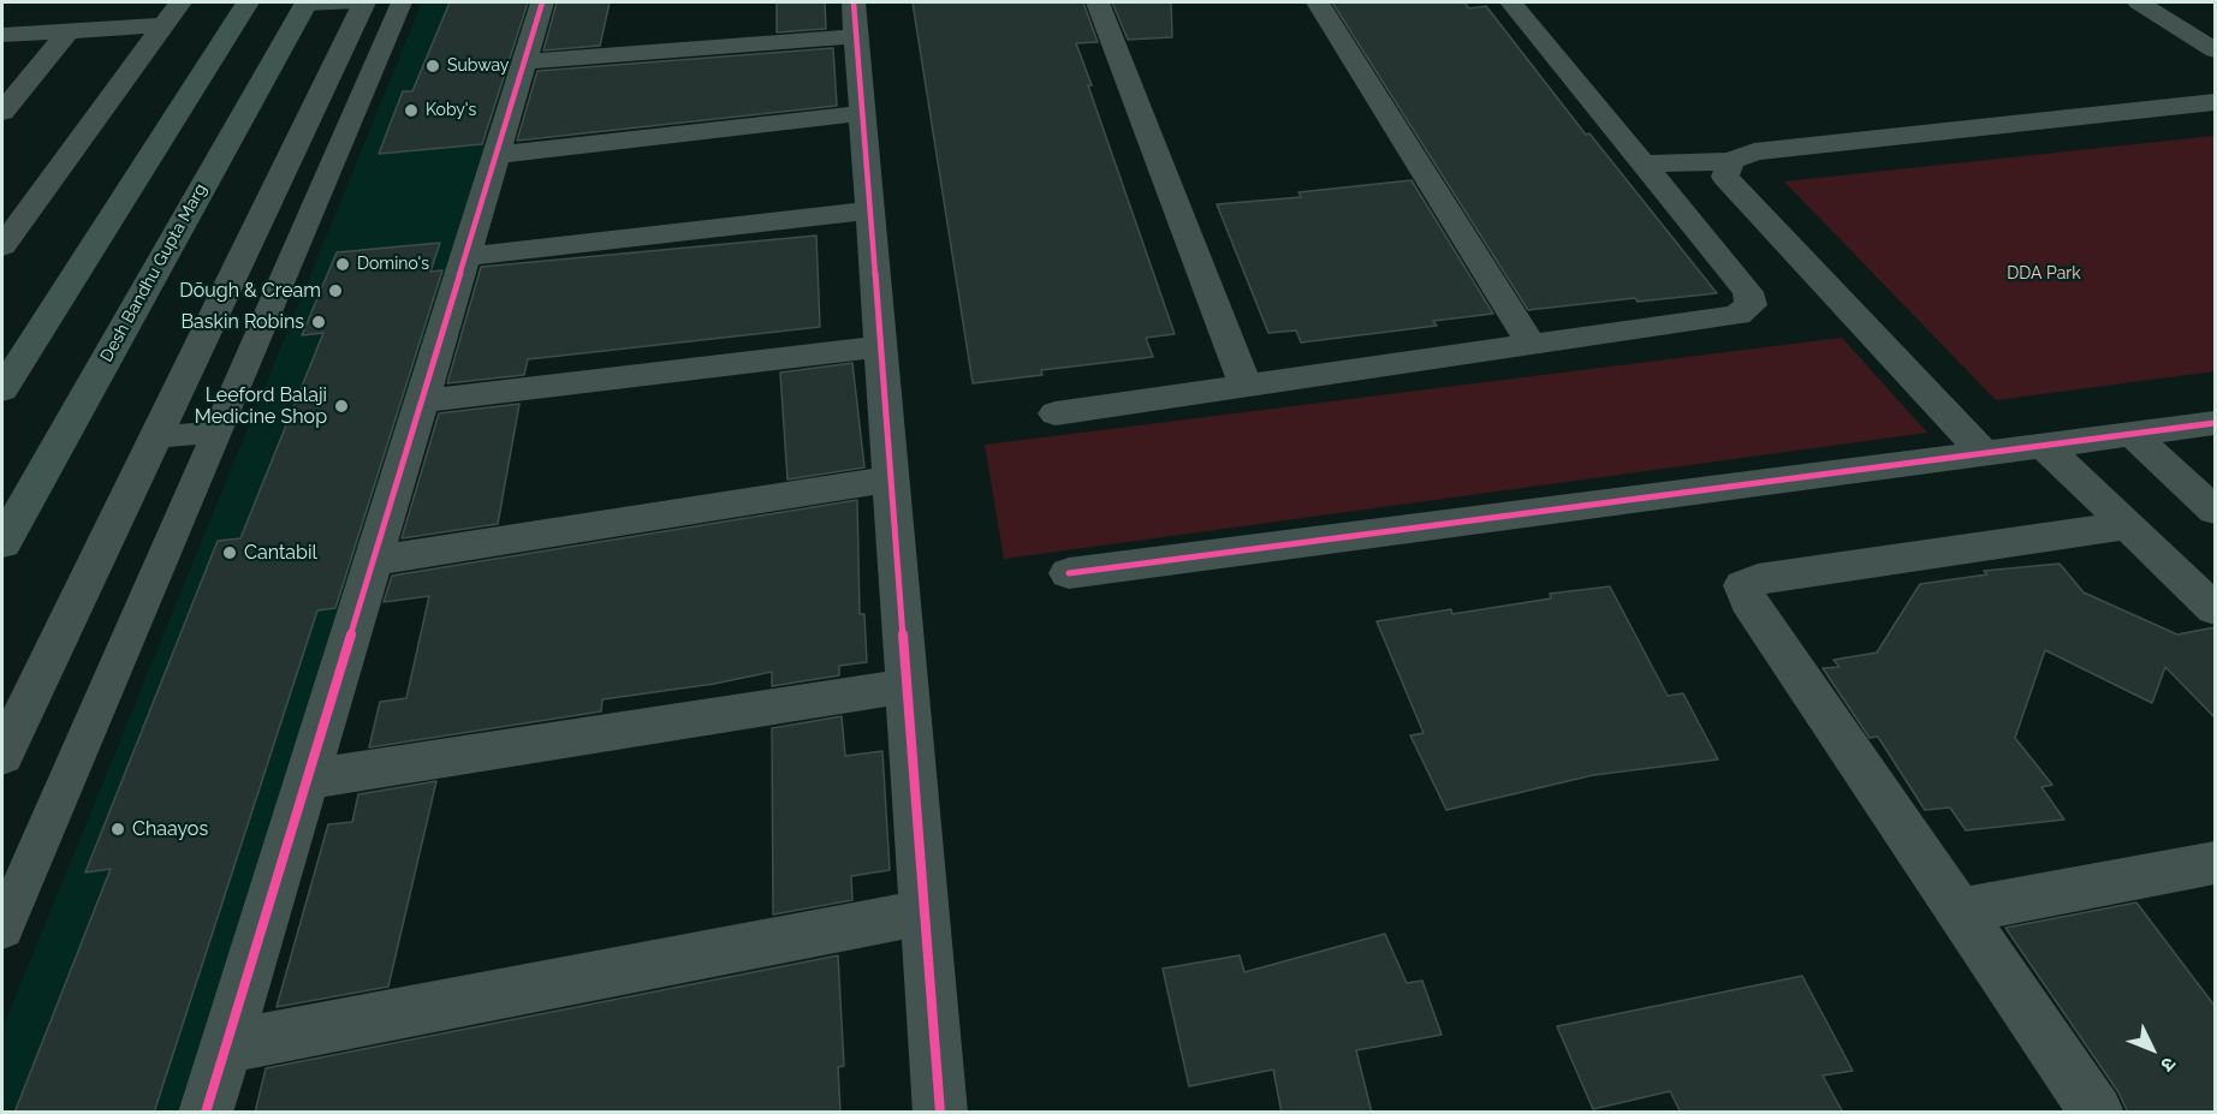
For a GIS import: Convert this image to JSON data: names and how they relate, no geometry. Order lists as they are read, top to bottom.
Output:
{
  "streets": {
    "street": ["Desh Bandhu Gupta Marg"]
  },
  "parks": ["DDA Park"],
  "places": [
    "Subway",
    "Koby's",
    "Domino's",
    "Dōugh & Cream",
    "Baskin Robins",
    "Leeford Balaji Medicine Shop",
    "Cantabil",
    "Chaayos"
  ],
  "north": "bottom right"
}
